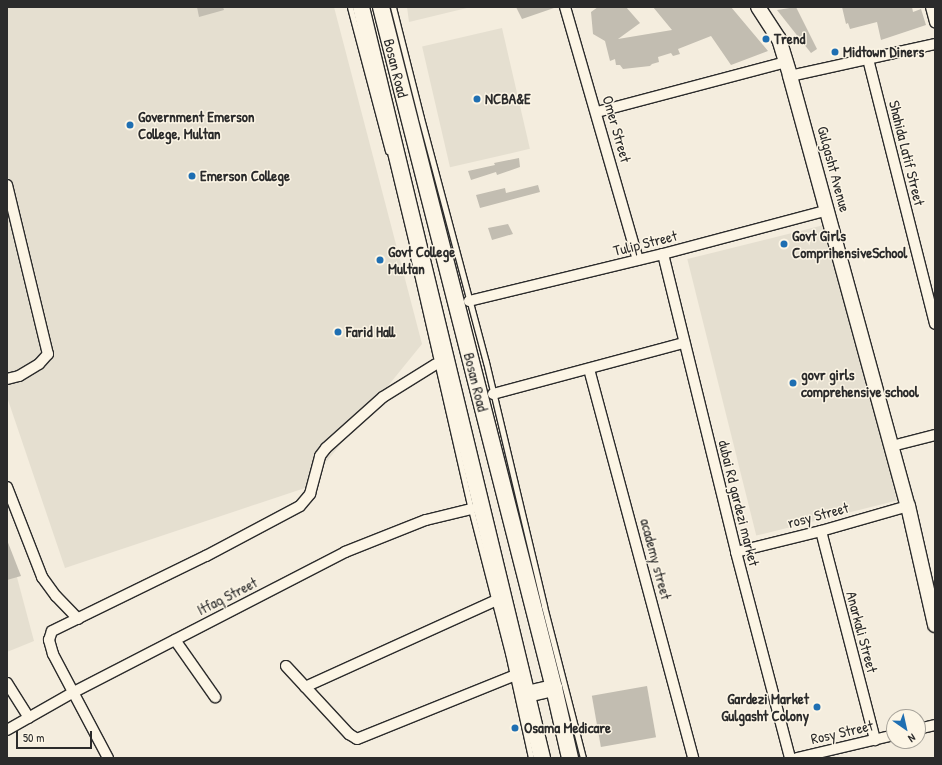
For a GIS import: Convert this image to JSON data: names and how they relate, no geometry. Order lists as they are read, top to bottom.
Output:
{
  "streets": {
    "main road": ["Bosan Road"],
    "street": [
      "Omer Street",
      "Shahida Latif Street",
      "Gulgasht Avenue",
      "Tulip Street",
      "dubai Rd gardezi market",
      "rosy Street",
      "academy street",
      "Itfaq Street",
      "Anarkali Street",
      "Rosy Street"
    ]
  },
  "crossings": [
    ["Omer Street", "Tulip Street"],
    ["Gulgasht Avenue", "Tulip Street"],
    ["Gulgasht Avenue", "rosy Street"],
    ["Tulip Street", "dubai Rd gardezi market"],
    ["dubai Rd gardezi market", "rosy Street"],
    ["rosy Street", "Anarkali Street"],
    ["Anarkali Street", "Rosy Street"]
  ],
  "places": [
    "Trend",
    "Midtown Diners",
    "NCBA&E",
    "Government Emerson College, Multan",
    "Emerson College",
    "Govt Girls ComprihensiveSchool",
    "Govt College Multan",
    "Farid Hall",
    "govr girls comprehensive school",
    "Gardezi Market Gulgasht Colony",
    "Osama Medicare"
  ],
  "scale_bar": "50 m",
  "north": "bottom right"
}
